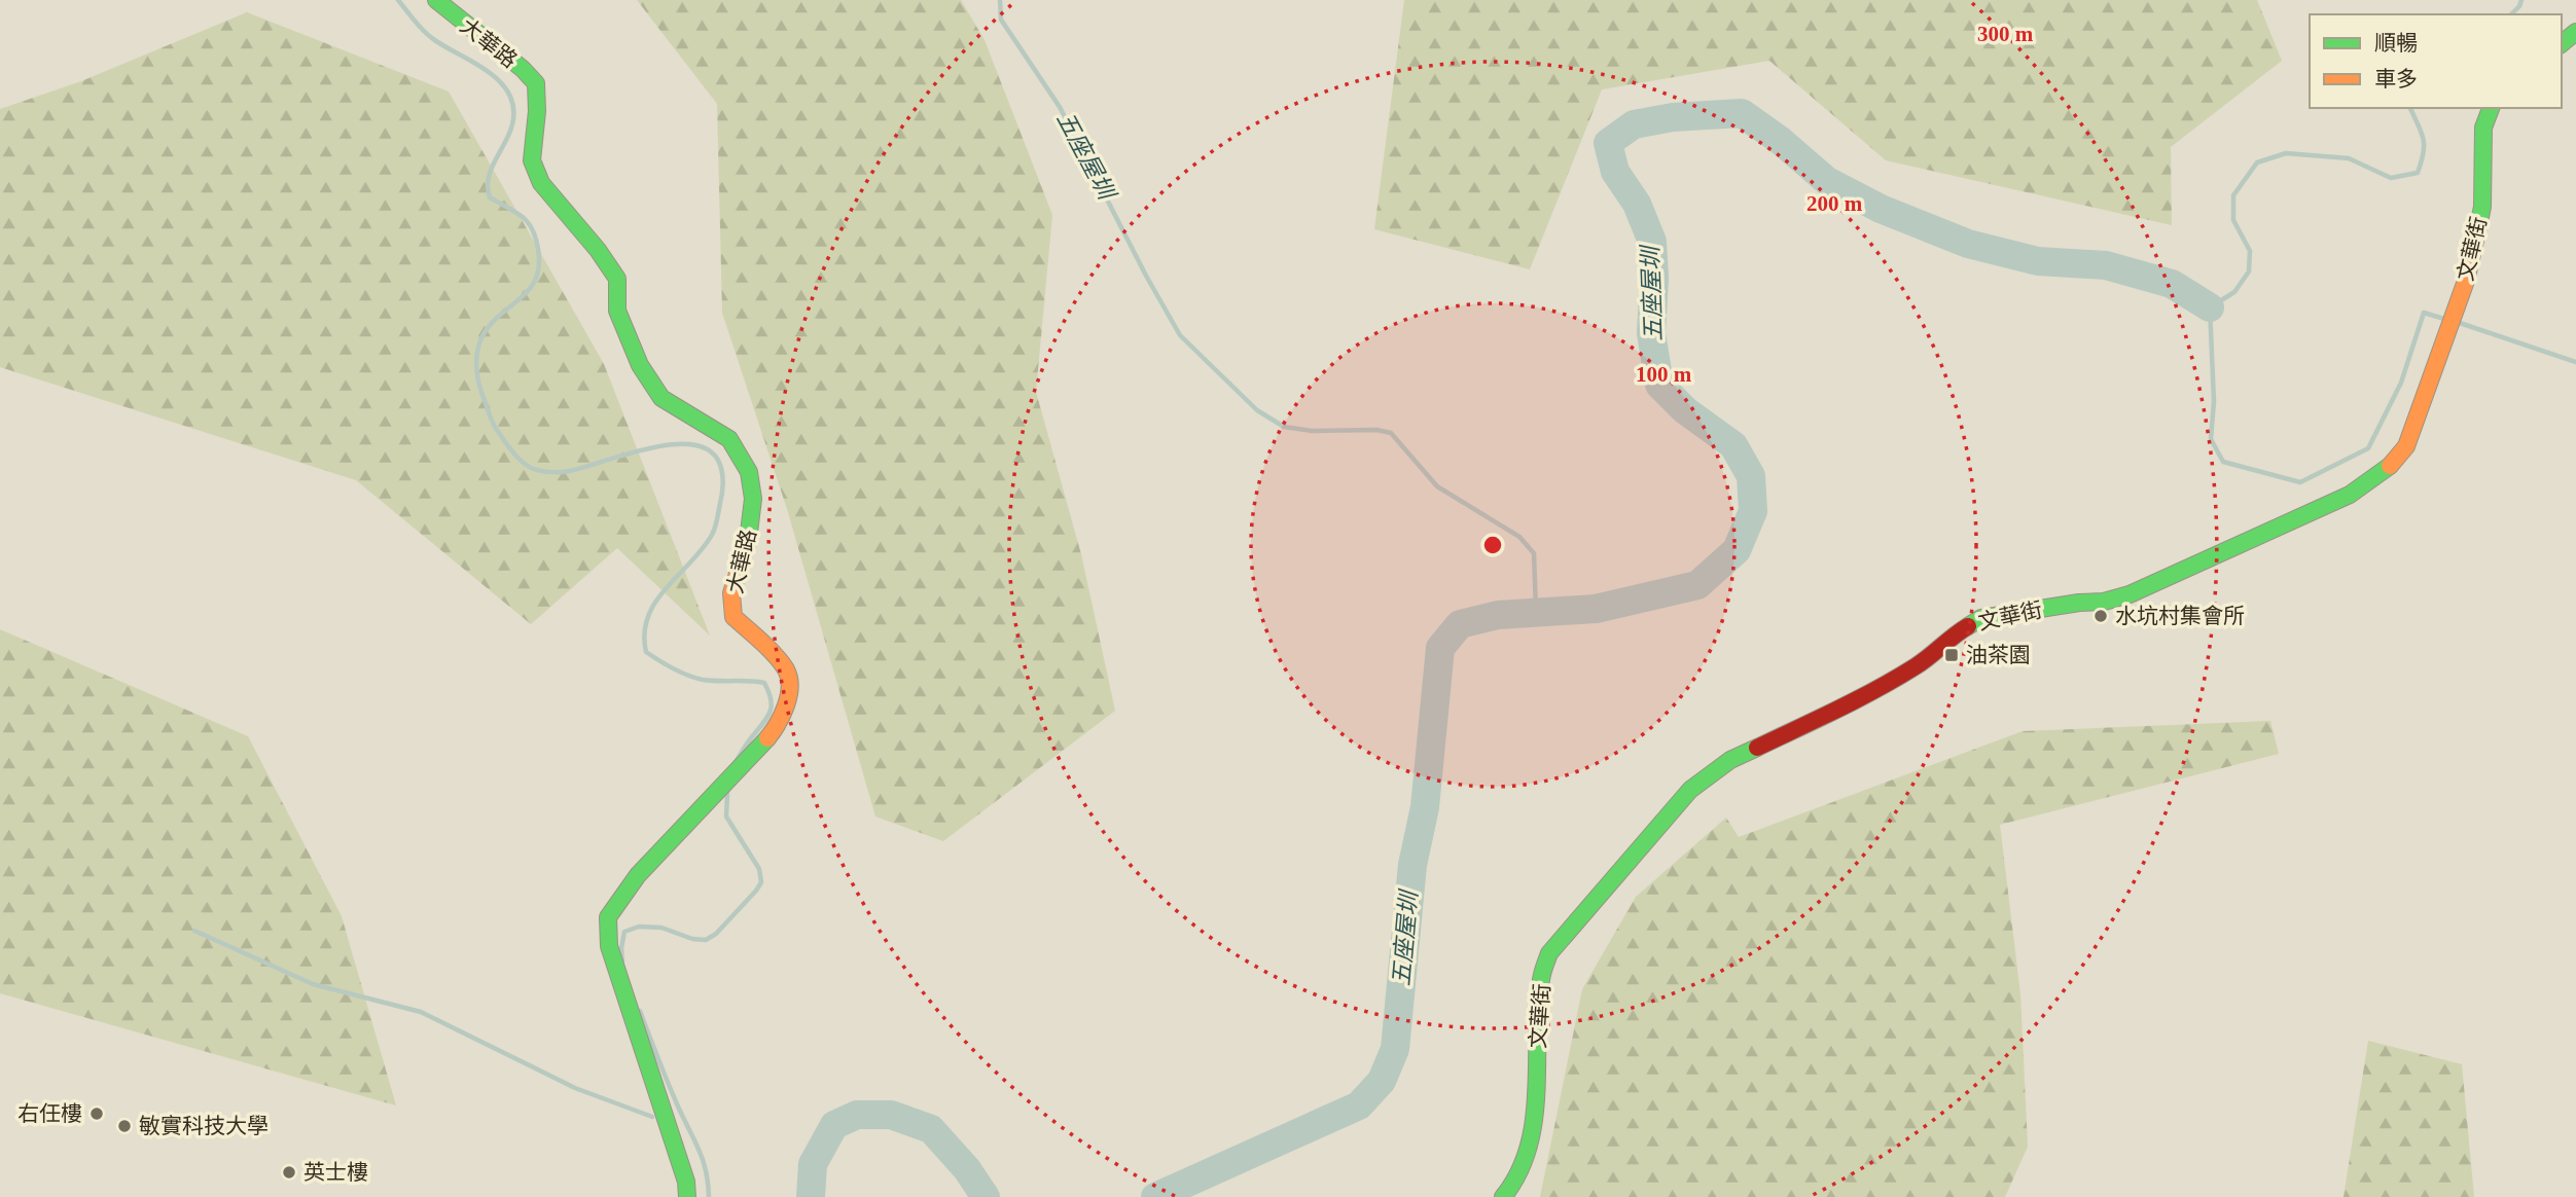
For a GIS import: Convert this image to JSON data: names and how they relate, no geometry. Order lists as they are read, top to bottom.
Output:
{
  "streets": {
    "street": ["大華路", "文華街"]
  },
  "water": ["五座屋圳"],
  "places": {
    "other": [
      "水坑村集會所",
      "右任樓",
      "敏實科技大學",
      "英士樓"
    ],
    "transit": ["油茶園"]
  },
  "legend": ["順暢", "車多"],
  "rings": ["300 m", "200 m", "100 m"]
}
